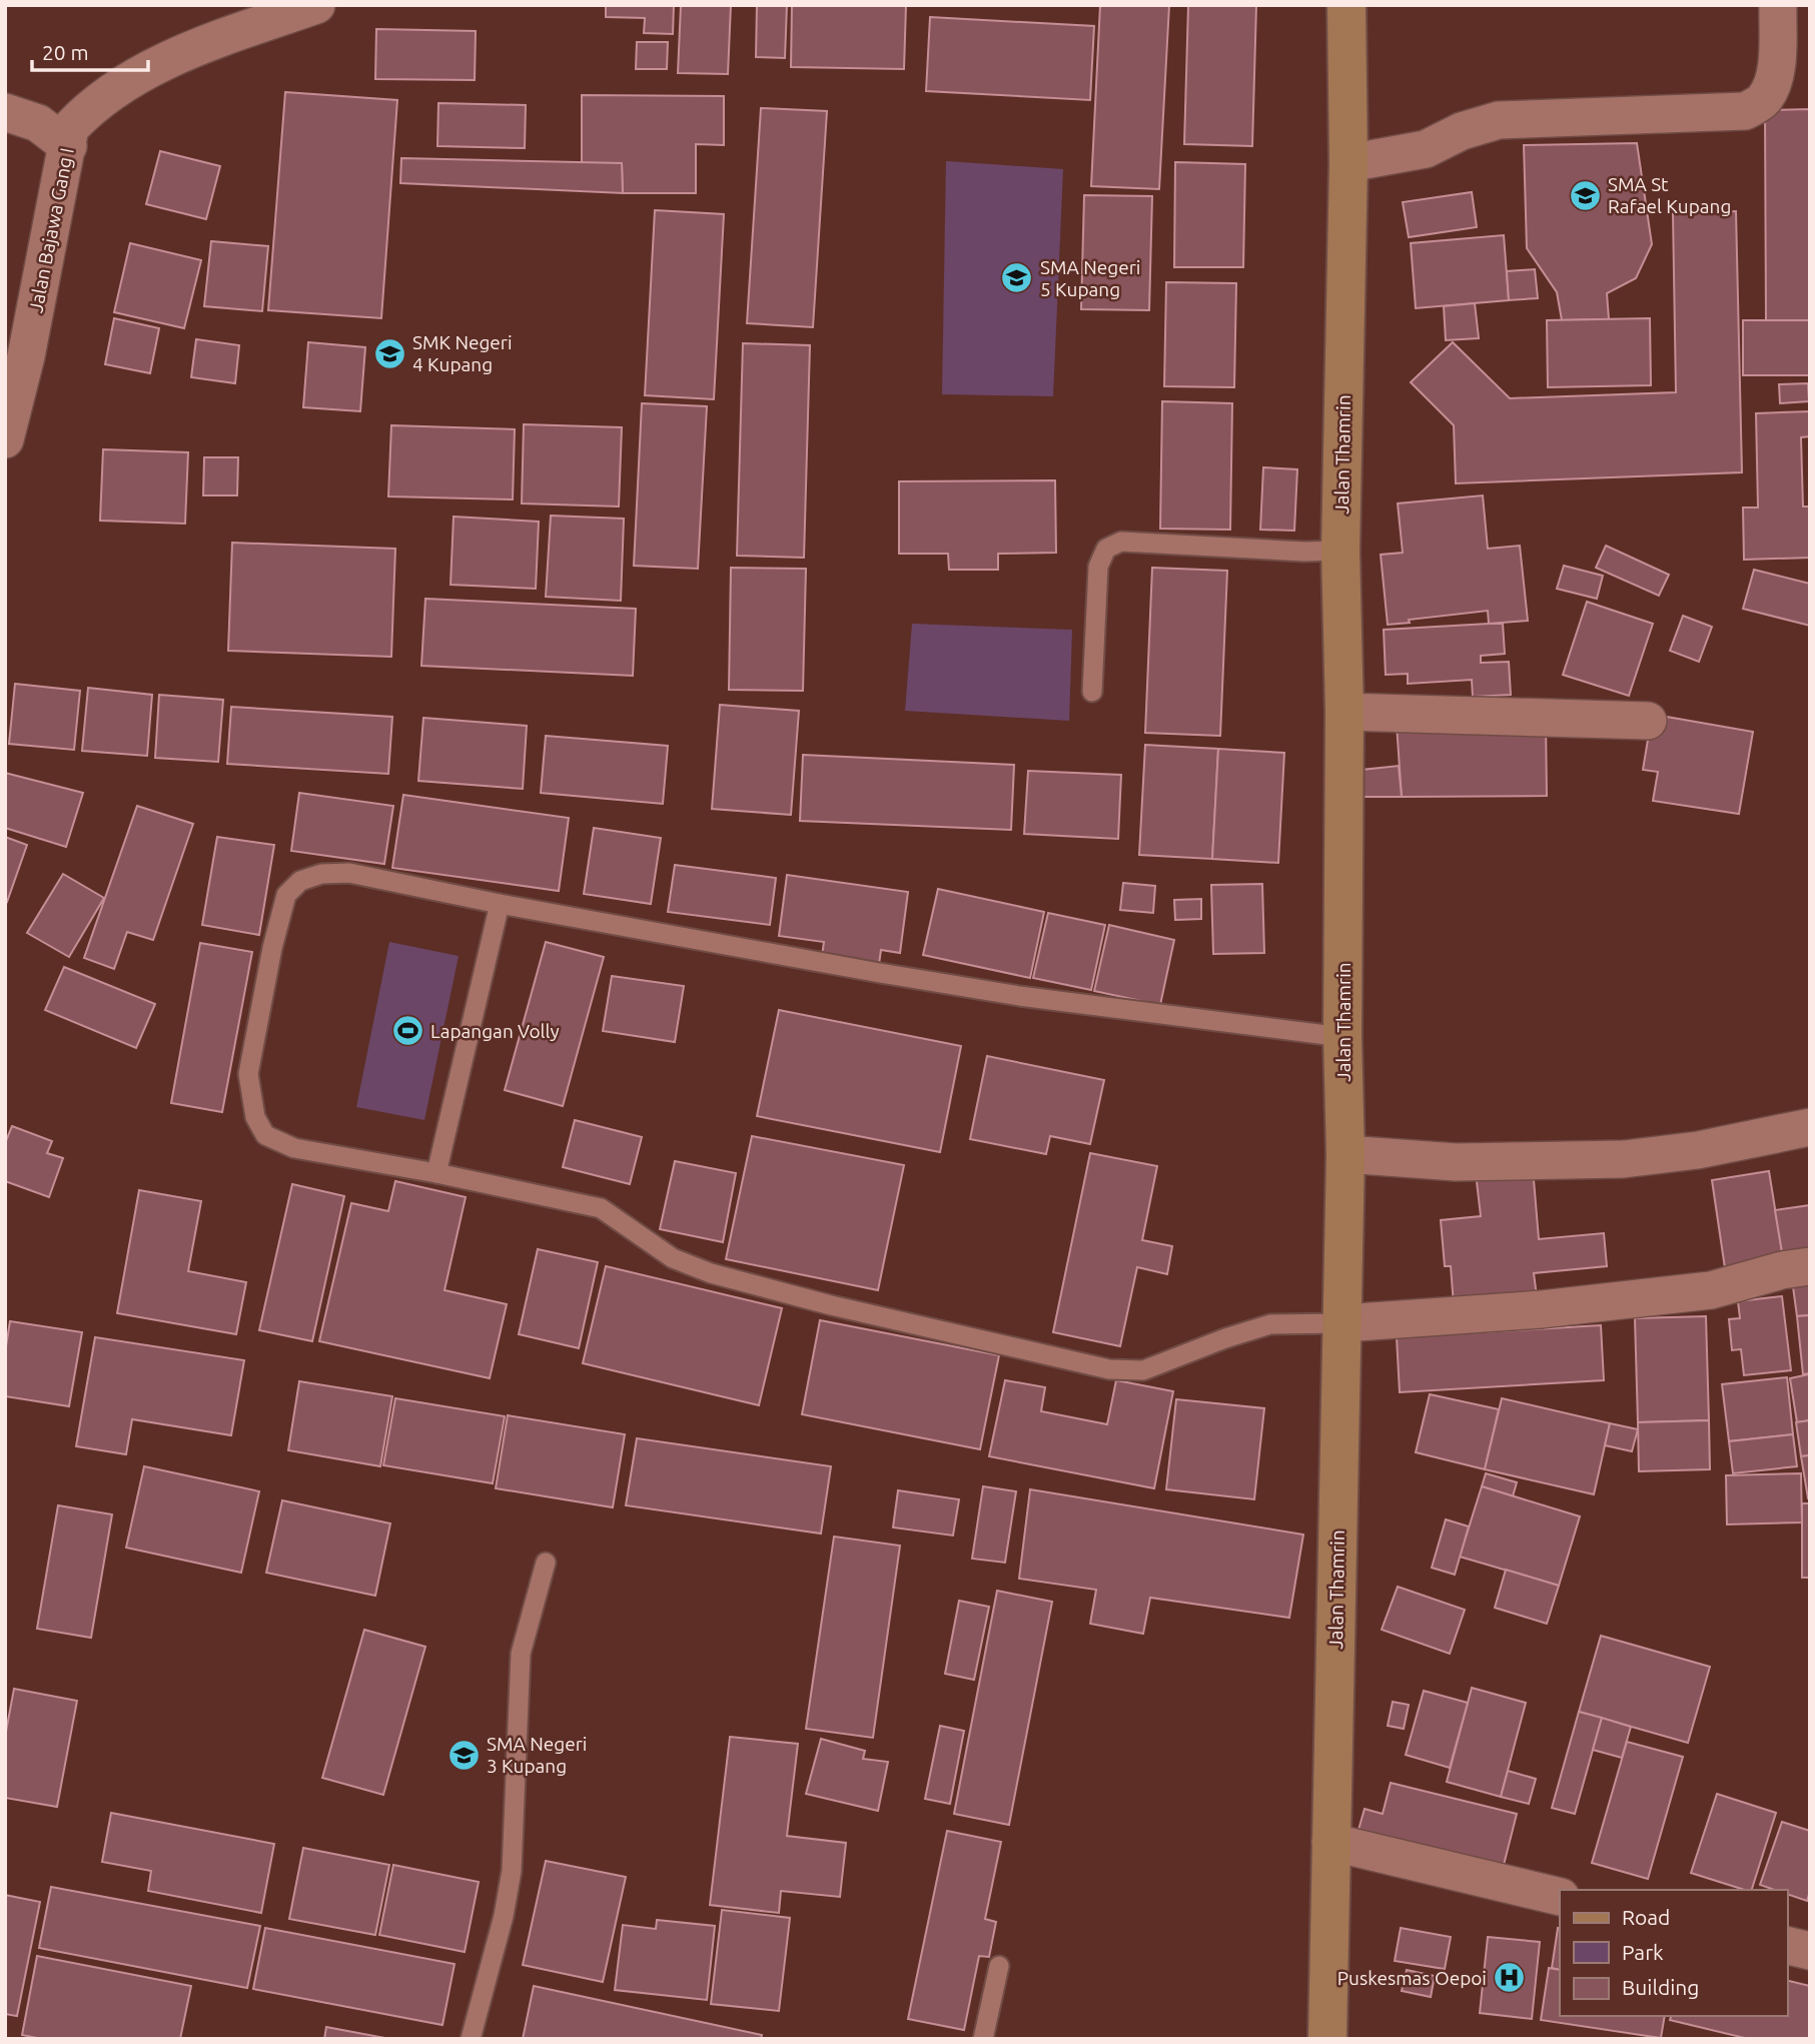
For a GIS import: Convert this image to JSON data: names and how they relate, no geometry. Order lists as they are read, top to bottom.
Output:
{
  "streets": {
    "main road": ["Jalan Thamrin"],
    "street": ["Jalan Bajawa Gang I"]
  },
  "places": {
    "school or university": [
      "SMA St Rafael Kupang",
      "SMA Negeri 5 Kupang",
      "SMK Negeri 4 Kupang",
      "SMA Negeri 3 Kupang"
    ],
    "sports": ["Lapangan Volly"],
    "hospital": ["Puskesmas Oepoi"]
  },
  "legend": ["Road", "Park", "Building"],
  "scale_bar": "20 m"
}
